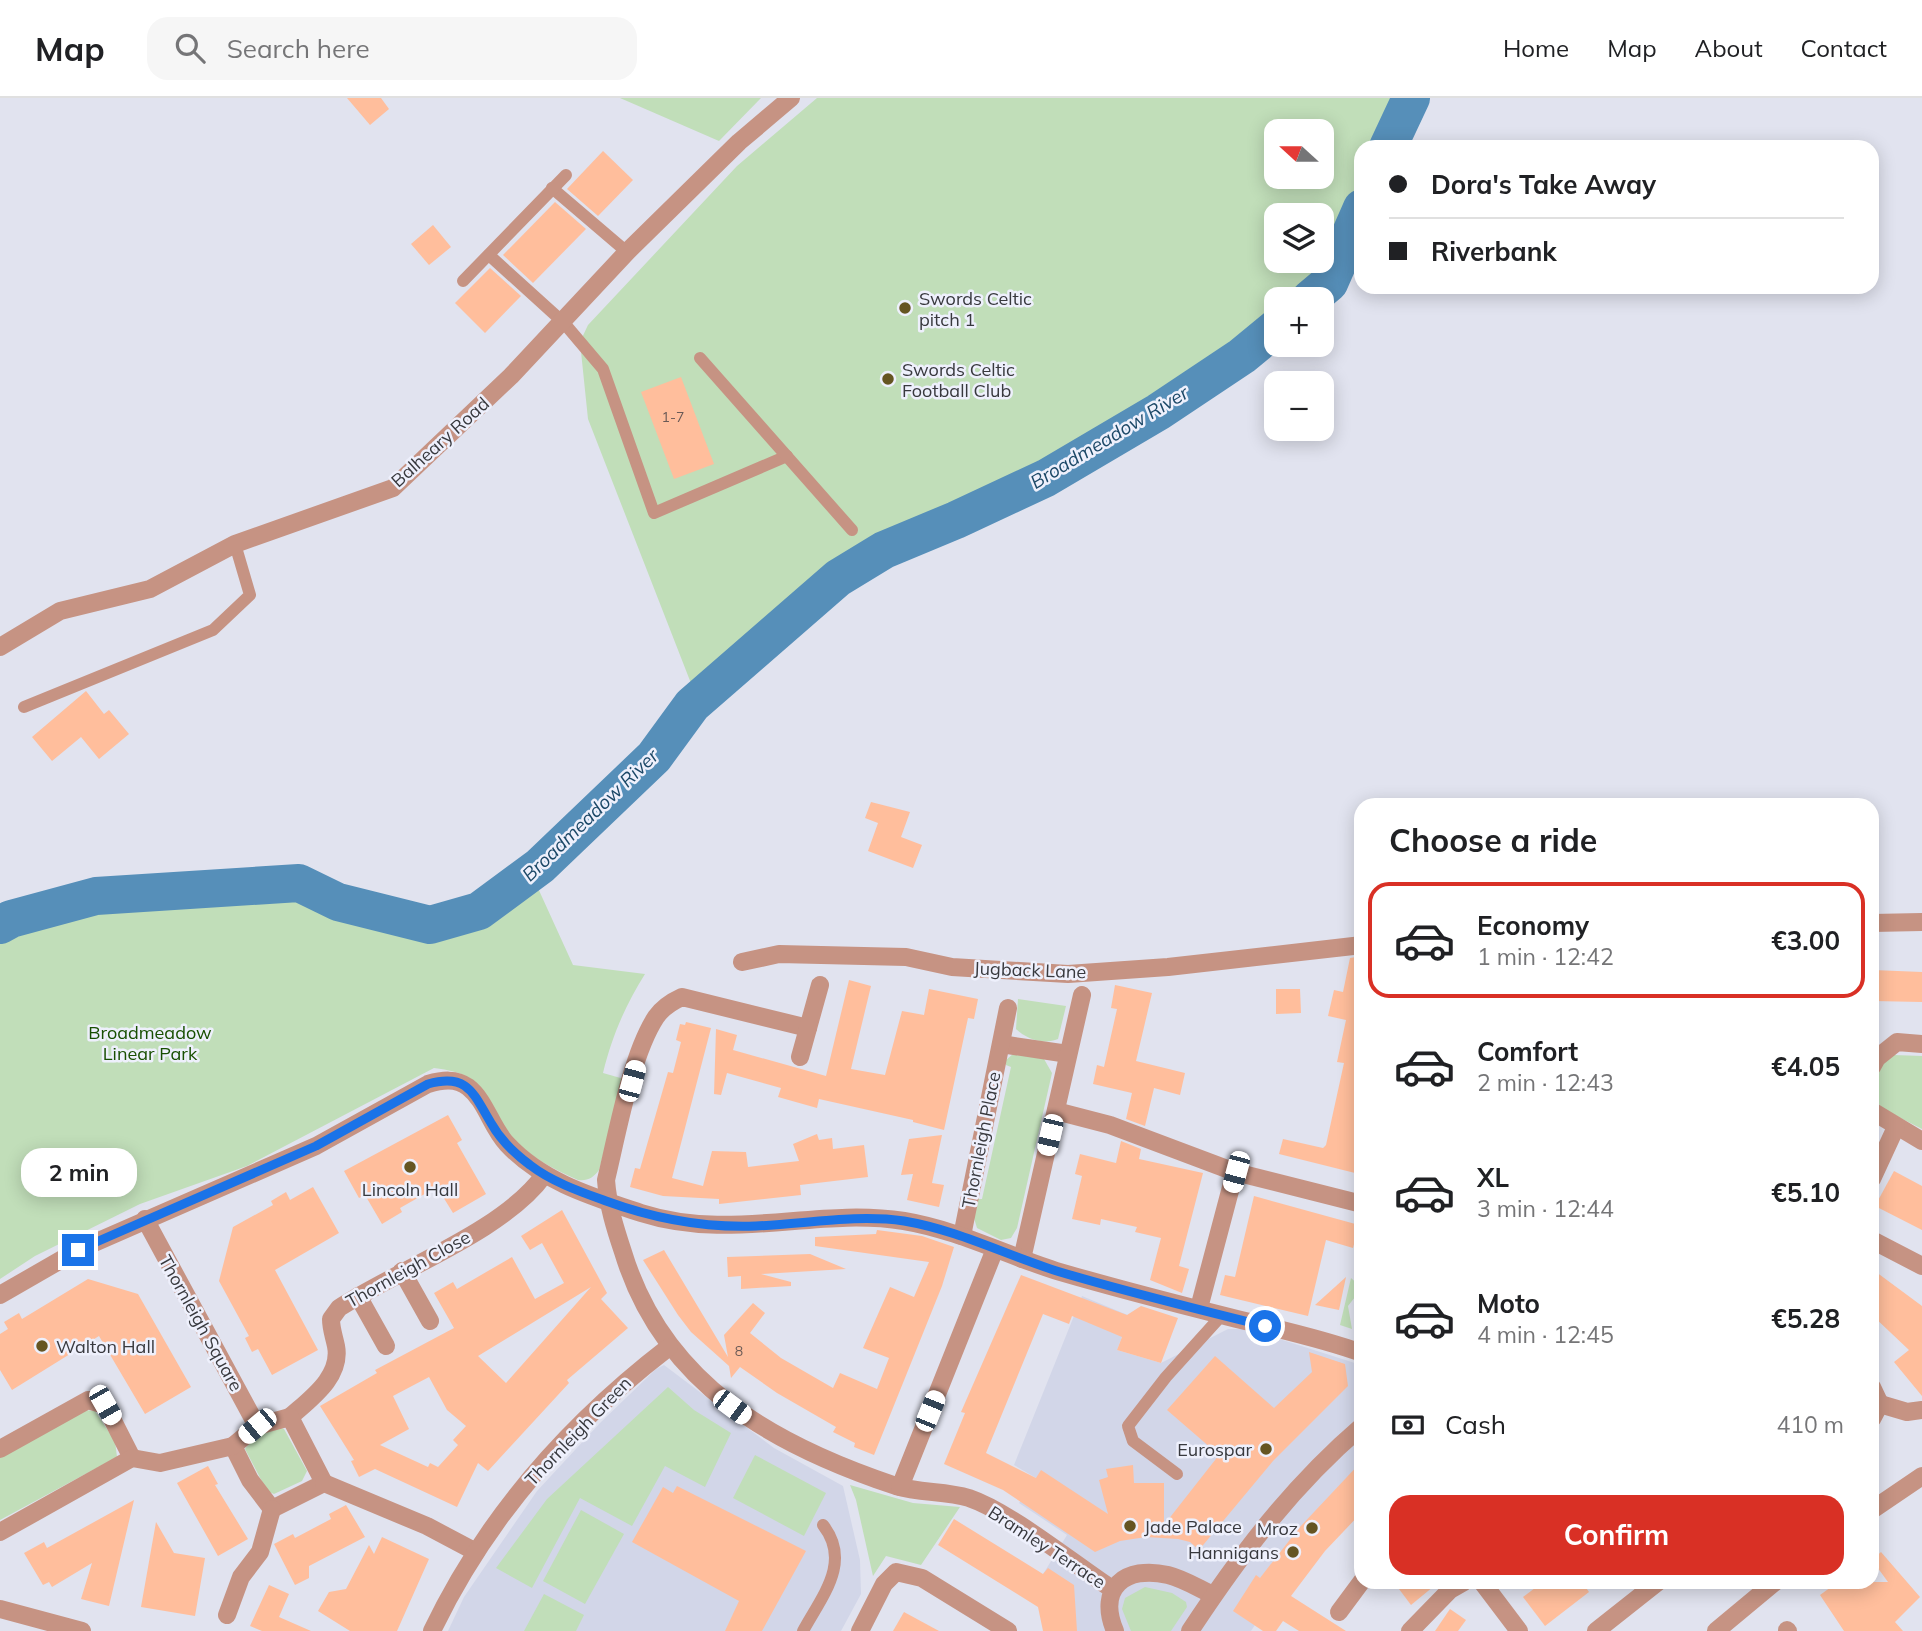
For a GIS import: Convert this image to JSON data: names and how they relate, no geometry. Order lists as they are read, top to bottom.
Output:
{
  "streets": {
    "street": [
      "Balheary Road",
      "Jugback Lane",
      "Thornleigh Place",
      "Thornleigh Close",
      "Thornleigh Square",
      "Thornleigh Green",
      "Bramley Terrace"
    ]
  },
  "crossings": [
    ["Thornleigh Green", "Bramley Terrace"]
  ],
  "water": ["Broadmeadow River"],
  "parks": ["Broadmeadow Linear Park"],
  "places": [
    "Swords Celtic pitch 1",
    "Swords Celtic Football Club",
    "Lincoln Hall",
    "Walton Hall",
    "Eurospar",
    "Jade Palace",
    "Mroz",
    "Hannigans"
  ],
  "house_numbers": ["1-7", "8"],
  "north": "left",
  "page": {
    "header": "Map",
    "search": "Search here",
    "nav": [
      "Home",
      "Map",
      "About",
      "Contact"
    ],
    "map_buttons": ["+", "−"],
    "banner": ["Dora's Take Away", "Riverbank"],
    "heading": "Choose a ride",
    "list": [
      {
        "name": "Economy",
        "note": "1 min · 12:42",
        "value": "€3.00"
      },
      {
        "name": "Comfort",
        "note": "2 min · 12:43",
        "value": "€4.05"
      },
      {
        "name": "XL",
        "note": "3 min · 12:44",
        "value": "€5.10"
      },
      {
        "name": "Moto",
        "note": "4 min · 12:45",
        "value": "€5.28"
      }
    ],
    "bubble": "2 min",
    "pay": ["Cash", "410 m"],
    "buttons": "Confirm"
  }
}
